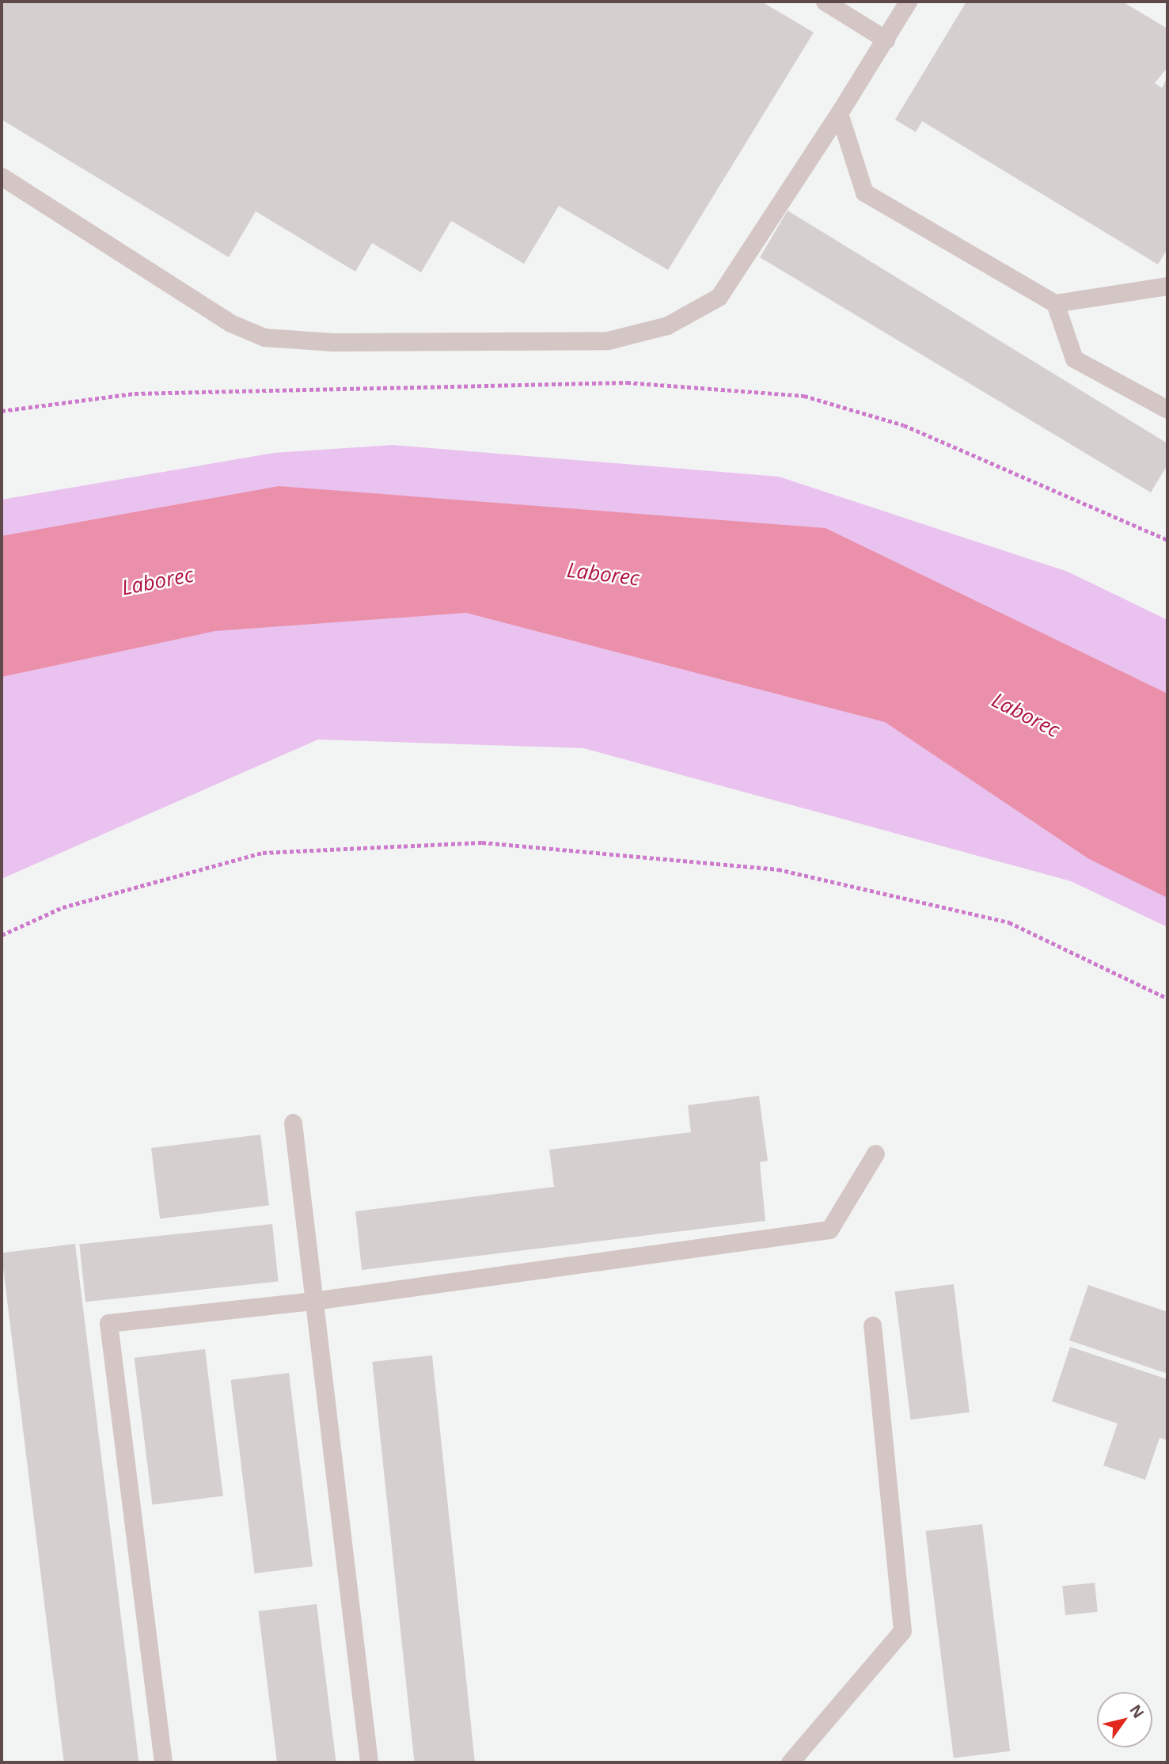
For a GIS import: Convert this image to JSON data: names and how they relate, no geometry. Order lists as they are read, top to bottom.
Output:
{
  "water": ["Laborec"],
  "north": "top right"
}
